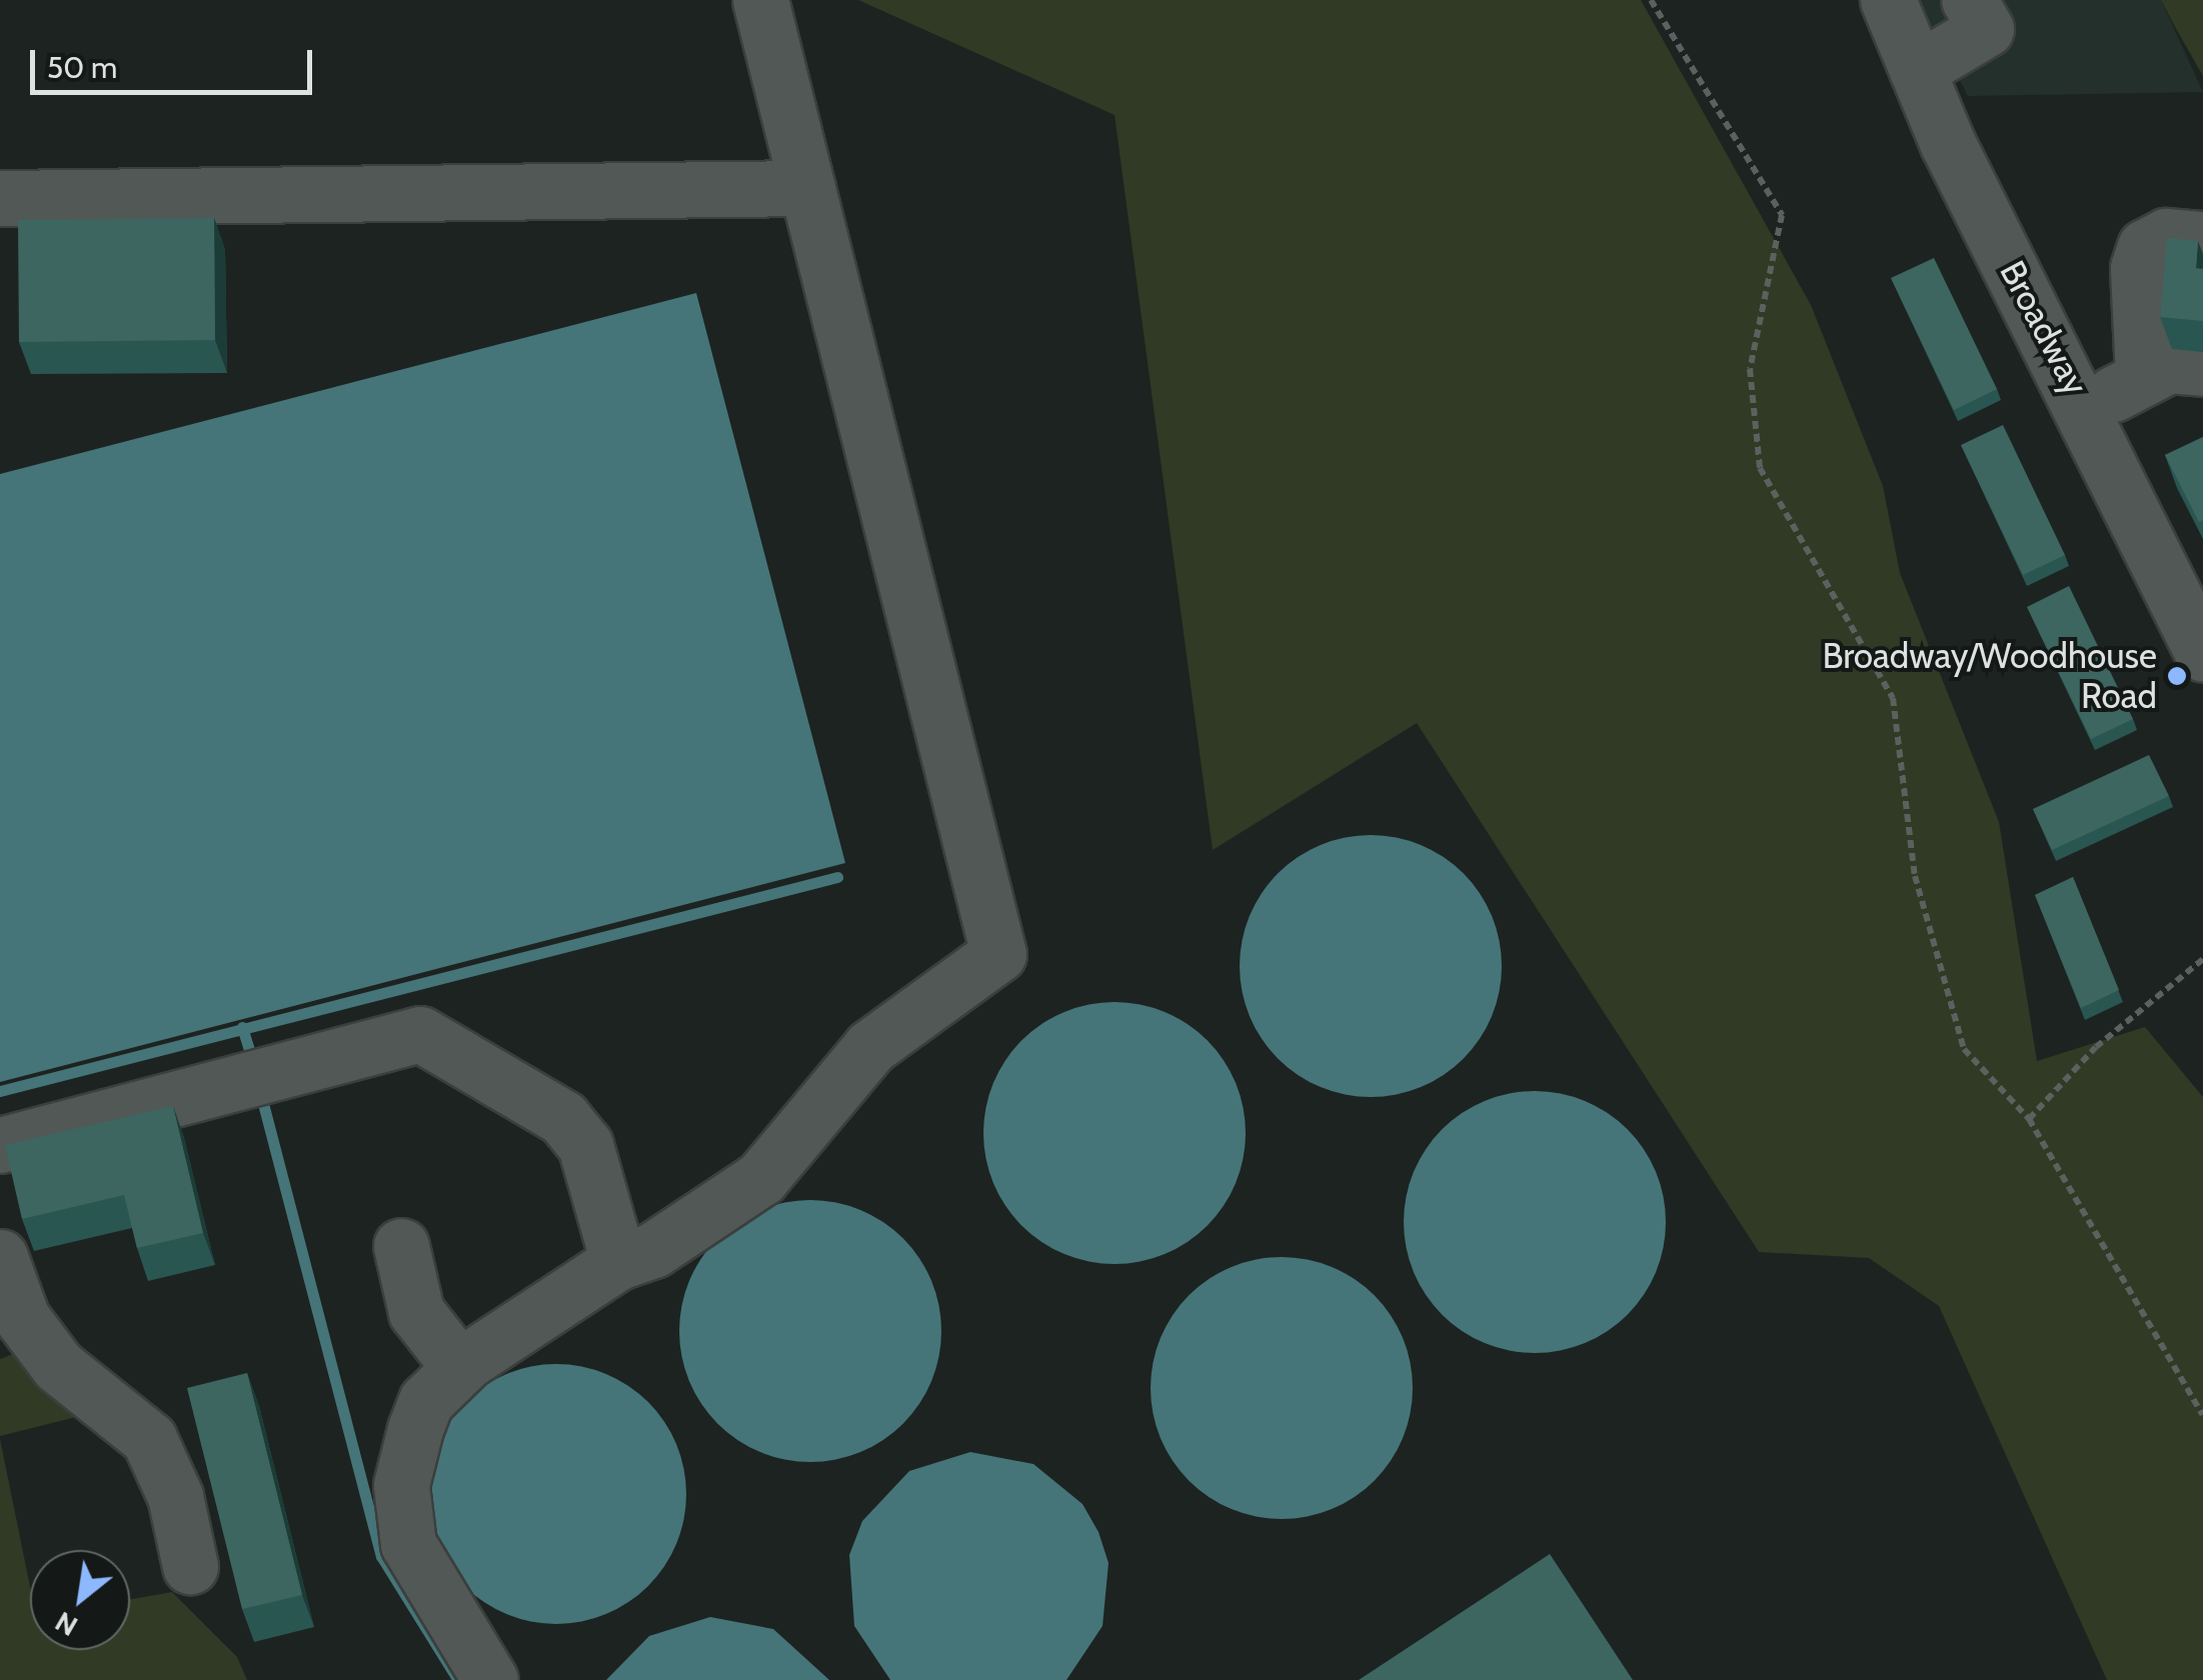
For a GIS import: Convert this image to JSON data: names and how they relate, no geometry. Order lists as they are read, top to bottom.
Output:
{
  "streets": {
    "street": ["Broadway"]
  },
  "places": ["Broadway/Woodhouse Road"],
  "scale_bar": "50 m",
  "north": "bottom left"
}
